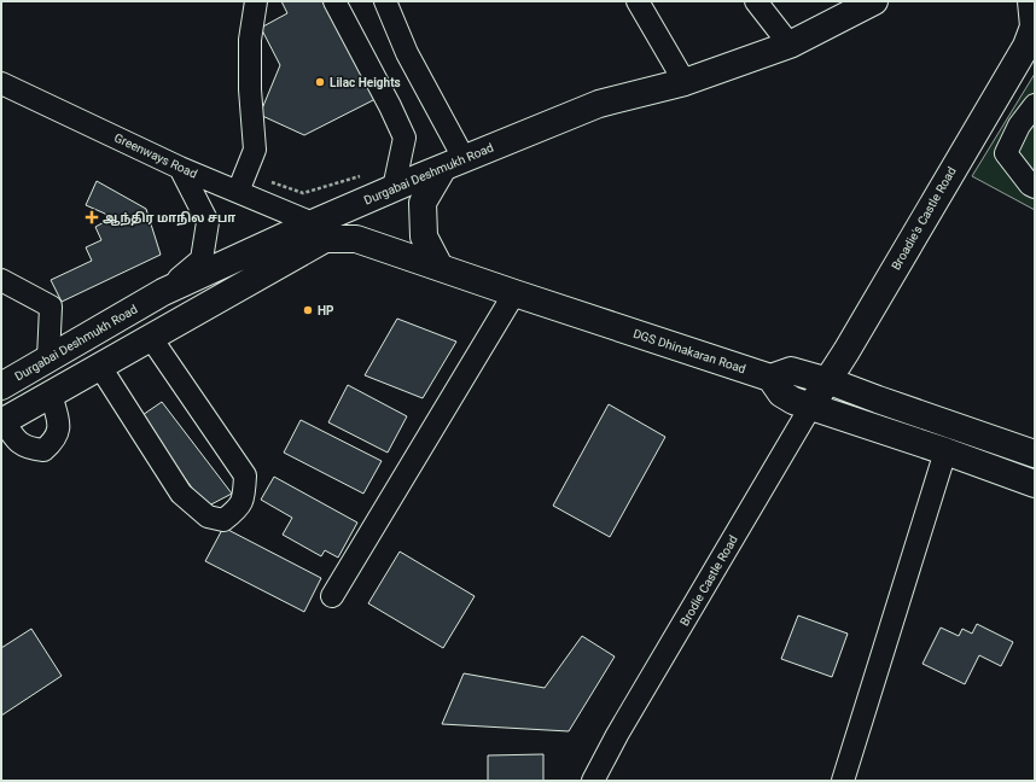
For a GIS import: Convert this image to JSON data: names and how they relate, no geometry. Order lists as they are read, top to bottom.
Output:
{
  "streets": {
    "main road": [
      "Durgabai Deshmukh Road",
      "Broadie's Castle Road",
      "DGS Dhinakaran Road",
      "Brodie Castle Road"
    ],
    "street": ["Greenways Road"]
  },
  "crossings": [
    ["Greenways Road", "Durgabai Deshmukh Road"],
    ["Broadie's Castle Road", "Brodie Castle Road"]
  ],
  "places": {
    "other": ["Lilac Heights", "HP"],
    "health": ["ஆந்திர மாநில சபா"]
  }
}
